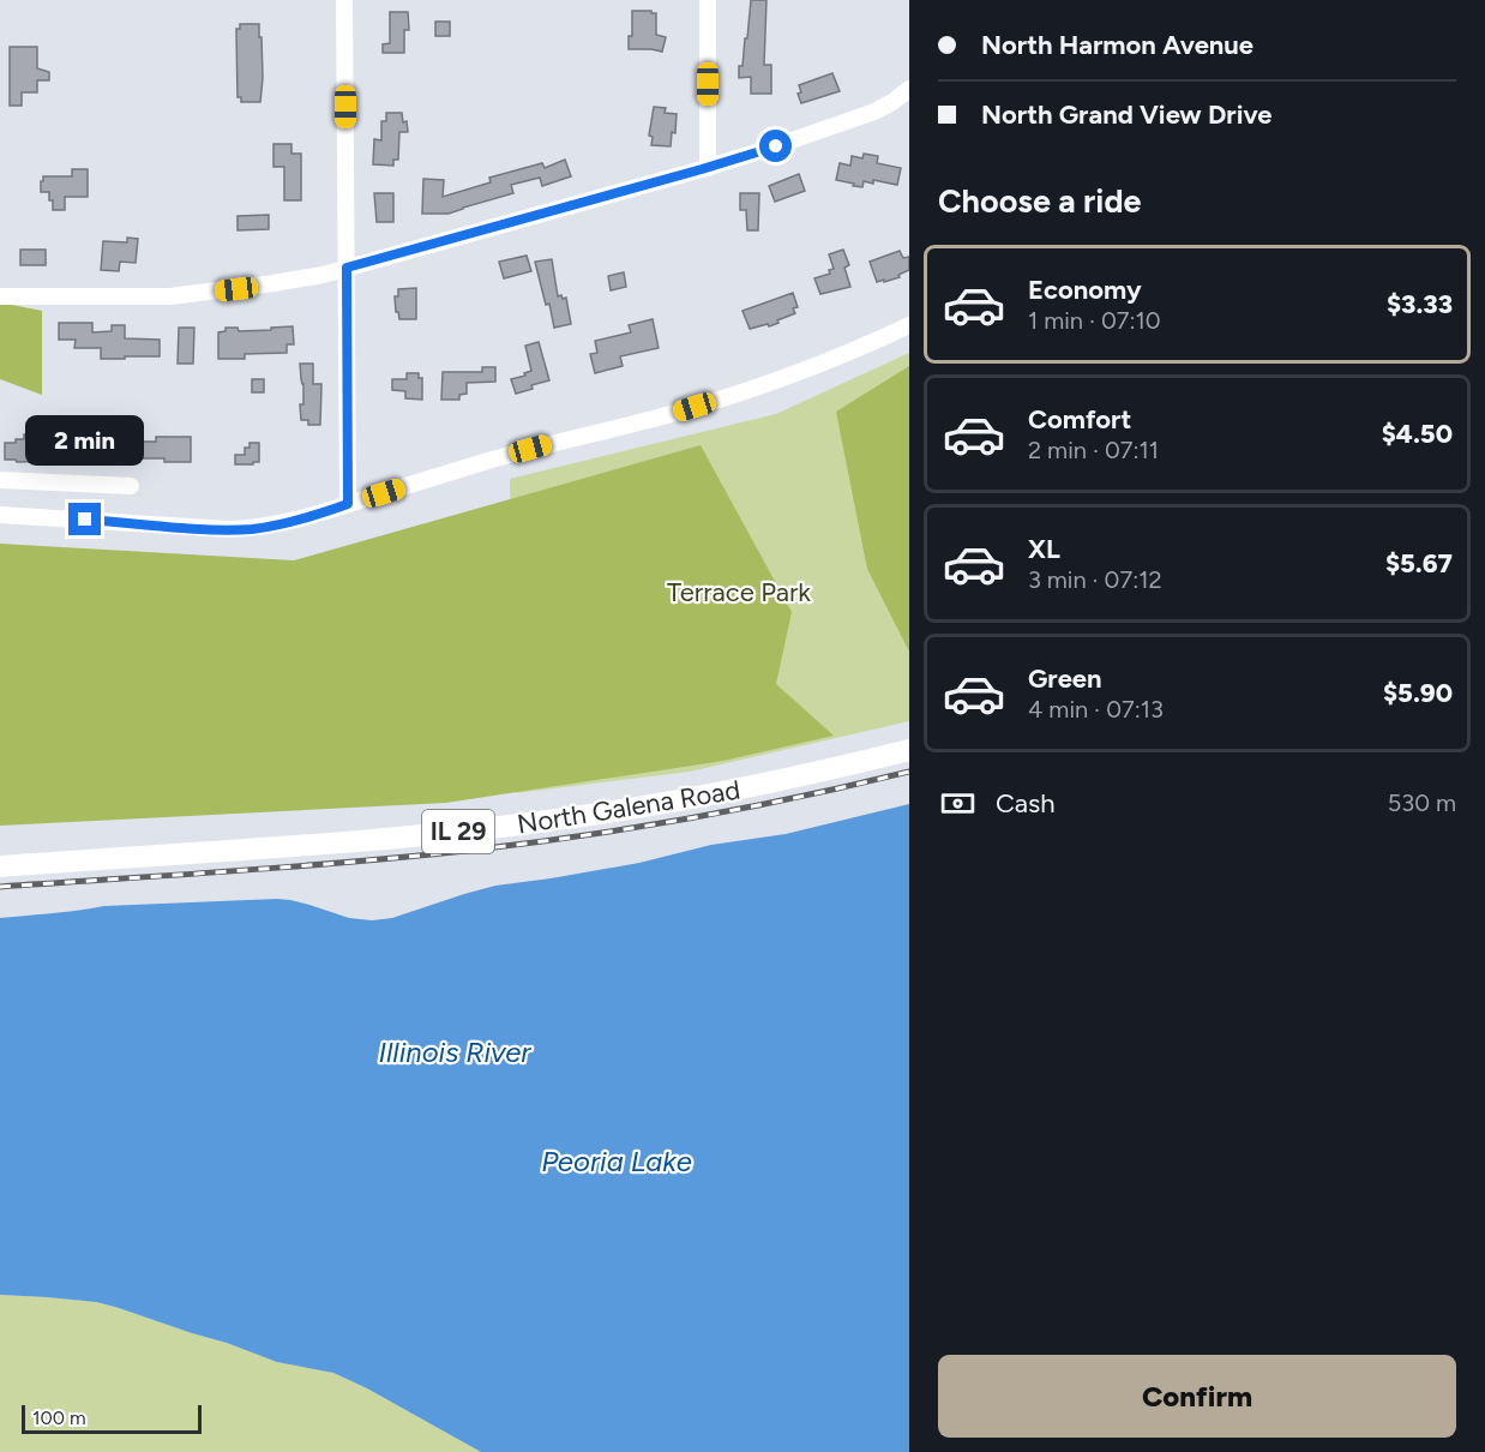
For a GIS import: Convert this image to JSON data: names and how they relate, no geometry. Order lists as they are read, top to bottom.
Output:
{
  "streets": {
    "main road": ["North Galena Road", "IL 29"]
  },
  "water": ["Illinois River", "Peoria Lake"],
  "parks": ["Terrace Park"],
  "scale_bar": "100 m",
  "page": {
    "banner": ["North Harmon Avenue", "North Grand View Drive"],
    "heading": "Choose a ride",
    "list": [
      {
        "name": "Economy",
        "note": "1 min · 07:10",
        "value": "$3.33"
      },
      {
        "name": "Comfort",
        "note": "2 min · 07:11",
        "value": "$4.50"
      },
      {
        "name": "XL",
        "note": "3 min · 07:12",
        "value": "$5.67"
      },
      {
        "name": "Green",
        "note": "4 min · 07:13",
        "value": "$5.90"
      }
    ],
    "bubble": "2 min",
    "pay": ["Cash", "530 m"],
    "buttons": "Confirm",
    "scale": "100 m"
  }
}
